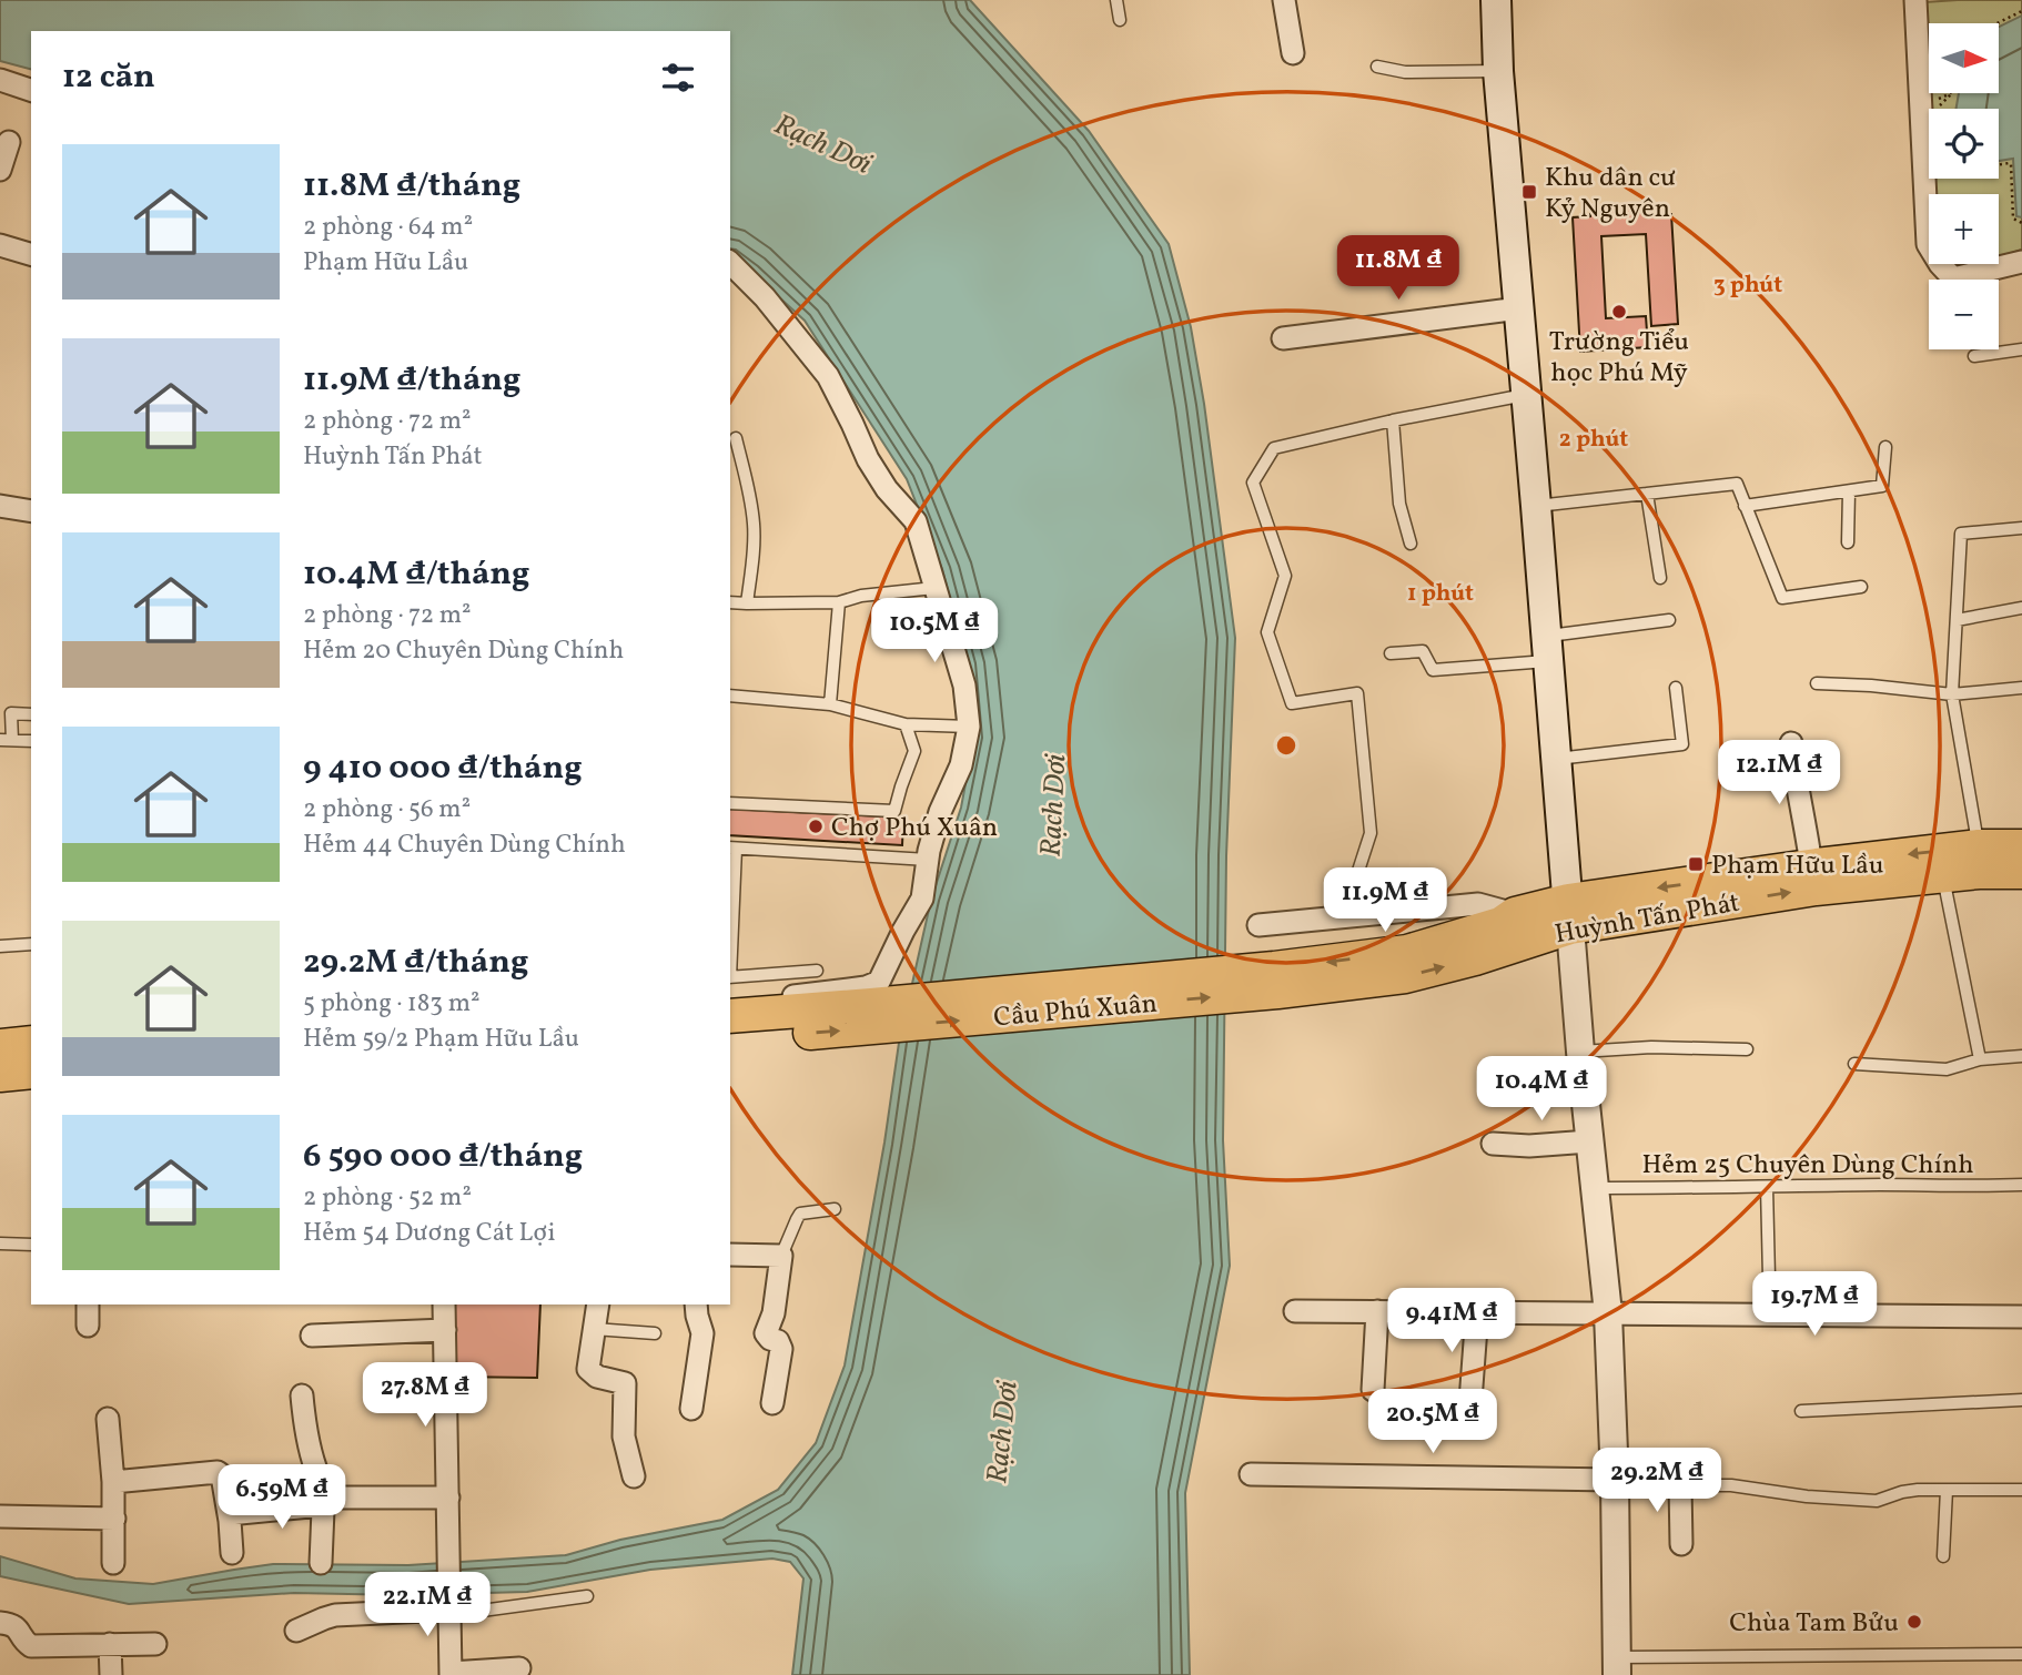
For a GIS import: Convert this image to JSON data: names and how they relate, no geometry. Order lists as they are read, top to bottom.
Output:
{
  "streets": {
    "main road": ["Huỳnh Tấn Phát", "Cầu Phú Xuân"],
    "lane": ["Hẻm 25 Chuyên Dùng Chính"]
  },
  "crossings": [
    ["Huỳnh Tấn Phát", "Cầu Phú Xuân"]
  ],
  "water": ["Rạch Dơi"],
  "places": {
    "transit": ["Khu dân cư Kỷ Nguyên", "Phạm Hữu Lầu"],
    "other": ["Trường Tiểu học Phú Mỹ", "Chợ Phú Xuân", "Chùa Tam Bửu"]
  },
  "north": "right",
  "page": {
    "map_buttons": ["+", "−"],
    "heading": "12 căn",
    "list": [
      {
        "name": "11.8M ₫/tháng",
        "note": "2 phòng · 64 m² · Phạm Hữu Lầu"
      },
      {
        "name": "11.9M ₫/tháng",
        "note": "2 phòng · 72 m² · Huỳnh Tấn Phát"
      },
      {
        "name": "10.4M ₫/tháng",
        "note": "2 phòng · 72 m² · Hẻm 20 Chuyên Dùng Chính"
      },
      {
        "name": "9 410 000 ₫/tháng",
        "note": "2 phòng · 56 m² · Hẻm 44 Chuyên Dùng Chính"
      },
      {
        "name": "29.2M ₫/tháng",
        "note": "5 phòng · 183 m² · Hẻm 59/2 Phạm Hữu Lầu"
      },
      {
        "name": "6 590 000 ₫/tháng",
        "note": "2 phòng · 52 m² · Hẻm 54 Dương Cát Lợi"
      }
    ],
    "price": [
      "11.8M ₫",
      "10.5M ₫",
      "12.1M ₫",
      "11.9M ₫",
      "10.4M ₫",
      "19.7M ₫",
      "9.41M ₫",
      "27.8M ₫",
      "20.5M ₫",
      "29.2M ₫",
      "6.59M ₫",
      "22.1M ₫"
    ]
  },
  "rings": ["3 phút", "2 phút", "1 phút"]
}
